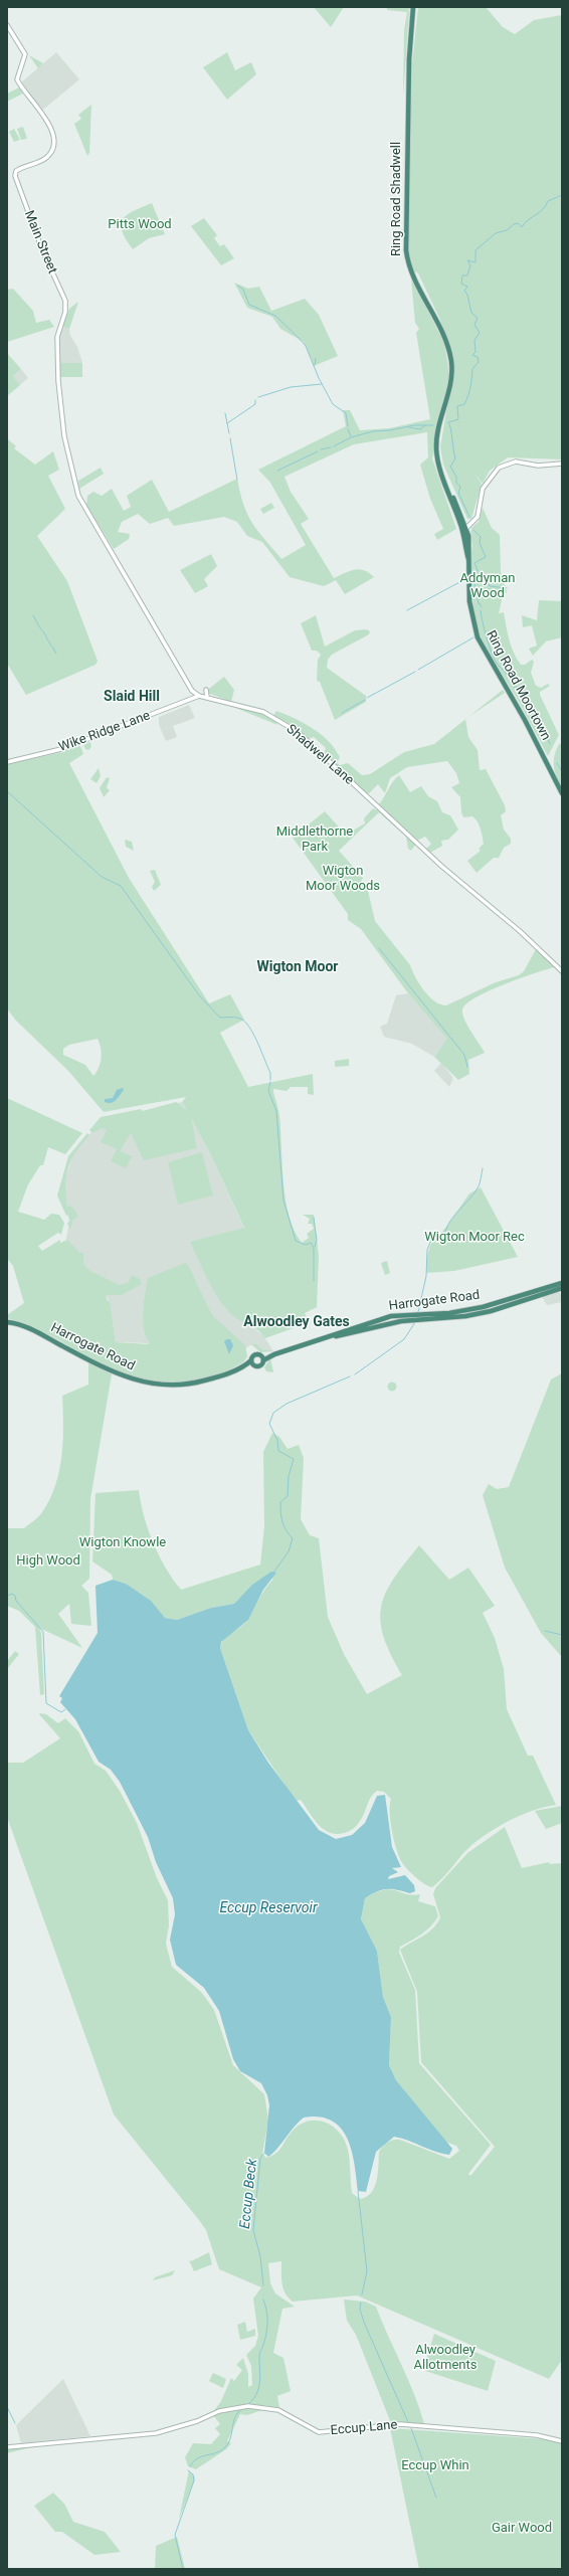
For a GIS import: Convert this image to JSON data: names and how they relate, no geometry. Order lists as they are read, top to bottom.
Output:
{
  "streets": {
    "highway": ["Ring Road Shadwell", "Ring Road Moortown", "Harrogate Road"],
    "street": [
      "Main Street",
      "Wike Ridge Lane",
      "Shadwell Lane",
      "Eccup Lane"
    ]
  },
  "crossings": [
    ["Ring Road Shadwell", "Ring Road Moortown"],
    ["Main Street", "Wike Ridge Lane"],
    ["Main Street", "Shadwell Lane"],
    ["Wike Ridge Lane", "Shadwell Lane"]
  ],
  "districts": ["Slaid Hill", "Wigton Moor", "Alwoodley Gates"],
  "water": ["Eccup Reservoir", "Eccup Beck"],
  "parks": [
    "Pitts Wood",
    "Addyman Wood",
    "Middlethorne Park",
    "Wigton Moor Woods",
    "Wigton Moor Rec",
    "Wigton Knowle",
    "High Wood",
    "Alwoodley Allotments",
    "Eccup Whin",
    "Gair Wood"
  ]
}
